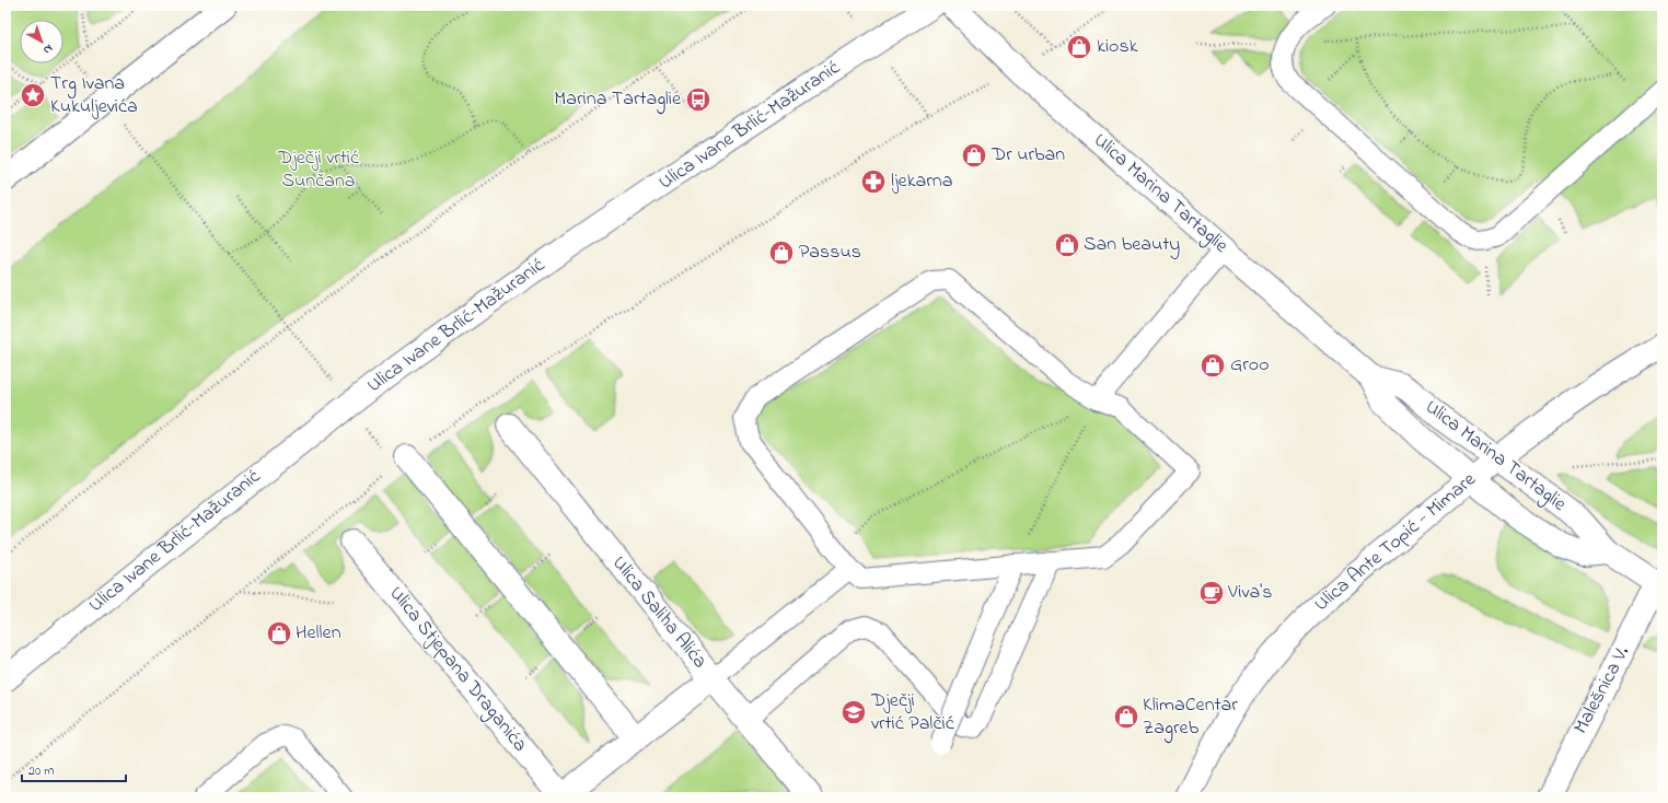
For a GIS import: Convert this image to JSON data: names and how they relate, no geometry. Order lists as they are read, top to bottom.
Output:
{
  "streets": {
    "street": [
      "Ulica Ivane Brlić-Mažuranić",
      "Ulica Marina Tartaglie",
      "Ulica Ante Topić - Mimare",
      "Ulica Saliha Alića",
      "Ulica Stjepana Draganića",
      "Malešnica V."
    ]
  },
  "crossings": [
    ["Ulica Marina Tartaglie", "Ulica Ante Topić - Mimare"],
    ["Ulica Marina Tartaglie", "Malešnica V."]
  ],
  "parks": ["Dječji vrtić Sunčana"],
  "places": {
    "shop": [
      "kiosk",
      "Dr urban",
      "San beauty",
      "Passus",
      "Groo",
      "Hellen",
      "KlimaCentar Zagreb"
    ],
    "place": ["Trg Ivana Kukuljevića"],
    "bus stop": ["Marina Tartaglie"],
    "pharmacy": ["ljekarna"],
    "cafe": ["Viva's"],
    "school or university": ["Dječji vrtić Palčić"]
  },
  "scale_bar": "20 m",
  "north": "bottom right"
}
